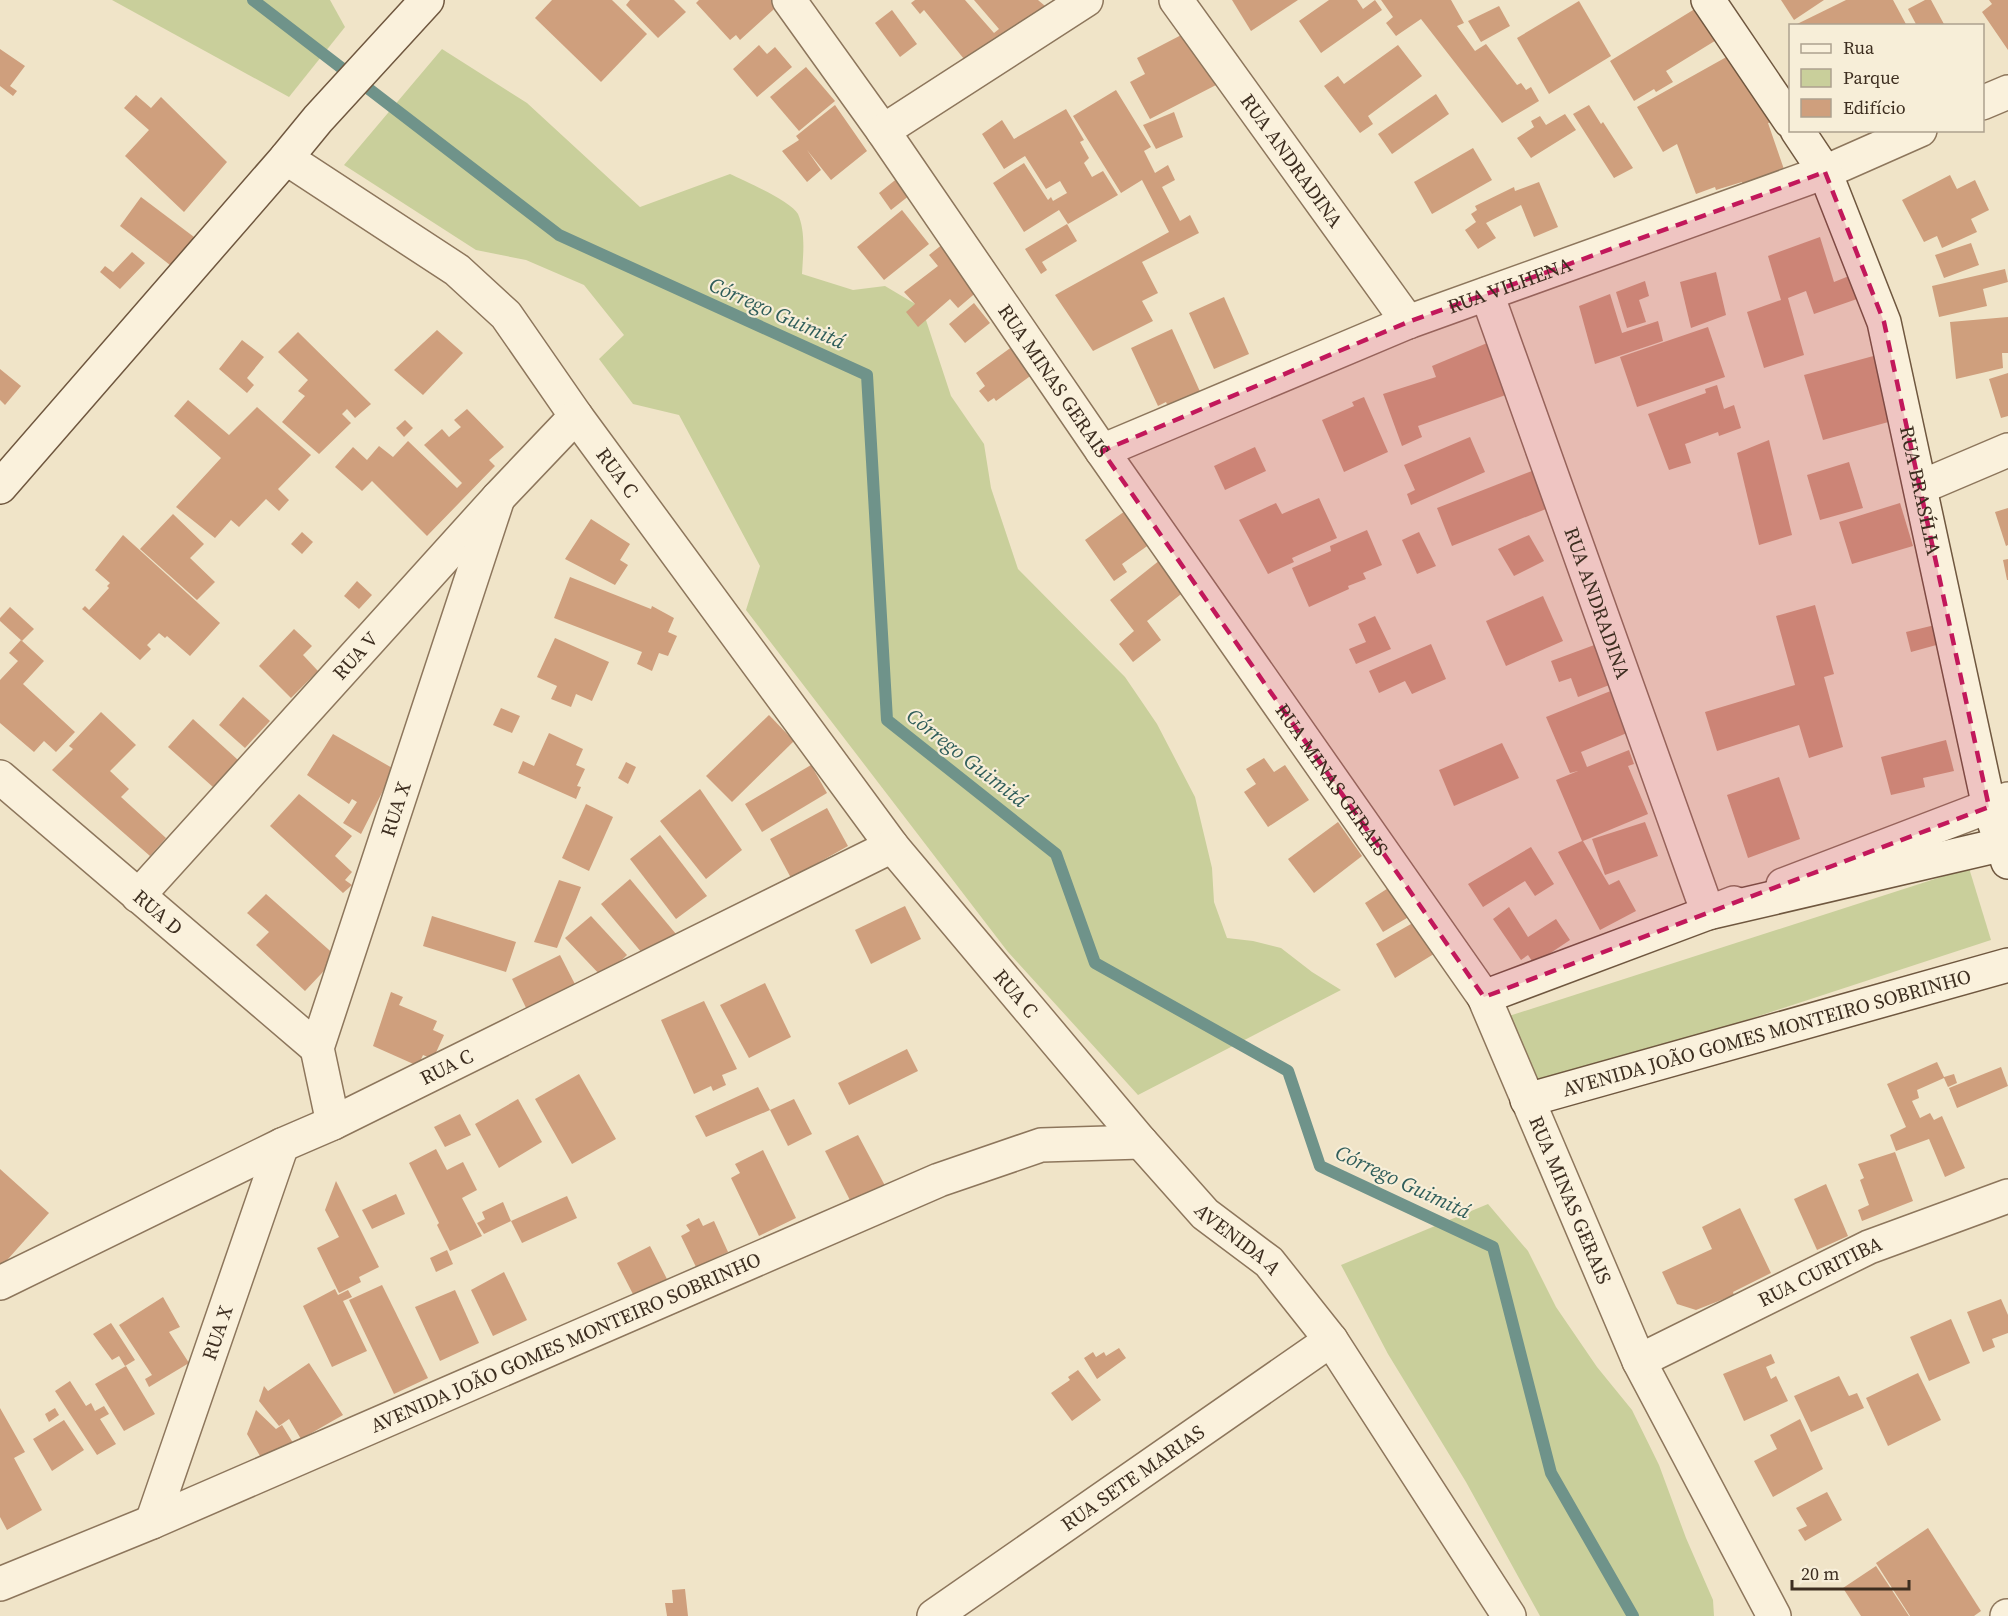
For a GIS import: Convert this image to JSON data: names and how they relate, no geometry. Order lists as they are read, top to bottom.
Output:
{
  "streets": {
    "street": [
      "RUA ANDRADINA",
      "RUA VILHENA",
      "RUA MINAS GERAIS",
      "RUA C",
      "RUA BRASÍLIA",
      "RUA V",
      "RUA X",
      "RUA D",
      "AVENIDA JOÃO GOMES MONTEIRO SOBRINHO",
      "AVENIDA A",
      "RUA CURITIBA",
      "RUA SETE MARIAS"
    ]
  },
  "crossings": [
    ["RUA ANDRADINA", "RUA VILHENA"],
    ["RUA VILHENA", "RUA MINAS GERAIS"],
    ["RUA VILHENA", "RUA BRASÍLIA"],
    ["RUA MINAS GERAIS", "AVENIDA JOÃO GOMES MONTEIRO SOBRINHO"],
    ["RUA MINAS GERAIS", "RUA CURITIBA"],
    ["RUA C", "RUA V"],
    ["RUA C", "RUA X"],
    ["RUA C", "AVENIDA JOÃO GOMES MONTEIRO SOBRINHO"],
    ["RUA C", "AVENIDA A"],
    ["RUA V", "RUA X"],
    ["RUA V", "RUA D"],
    ["RUA X", "RUA D"],
    ["RUA X", "AVENIDA JOÃO GOMES MONTEIRO SOBRINHO"],
    ["AVENIDA JOÃO GOMES MONTEIRO SOBRINHO", "AVENIDA A"],
    ["AVENIDA A", "RUA SETE MARIAS"]
  ],
  "water": ["Córrego Guimitá"],
  "legend": ["Rua", "Parque", "Edifício"],
  "scale_bar": "20 m"
}
